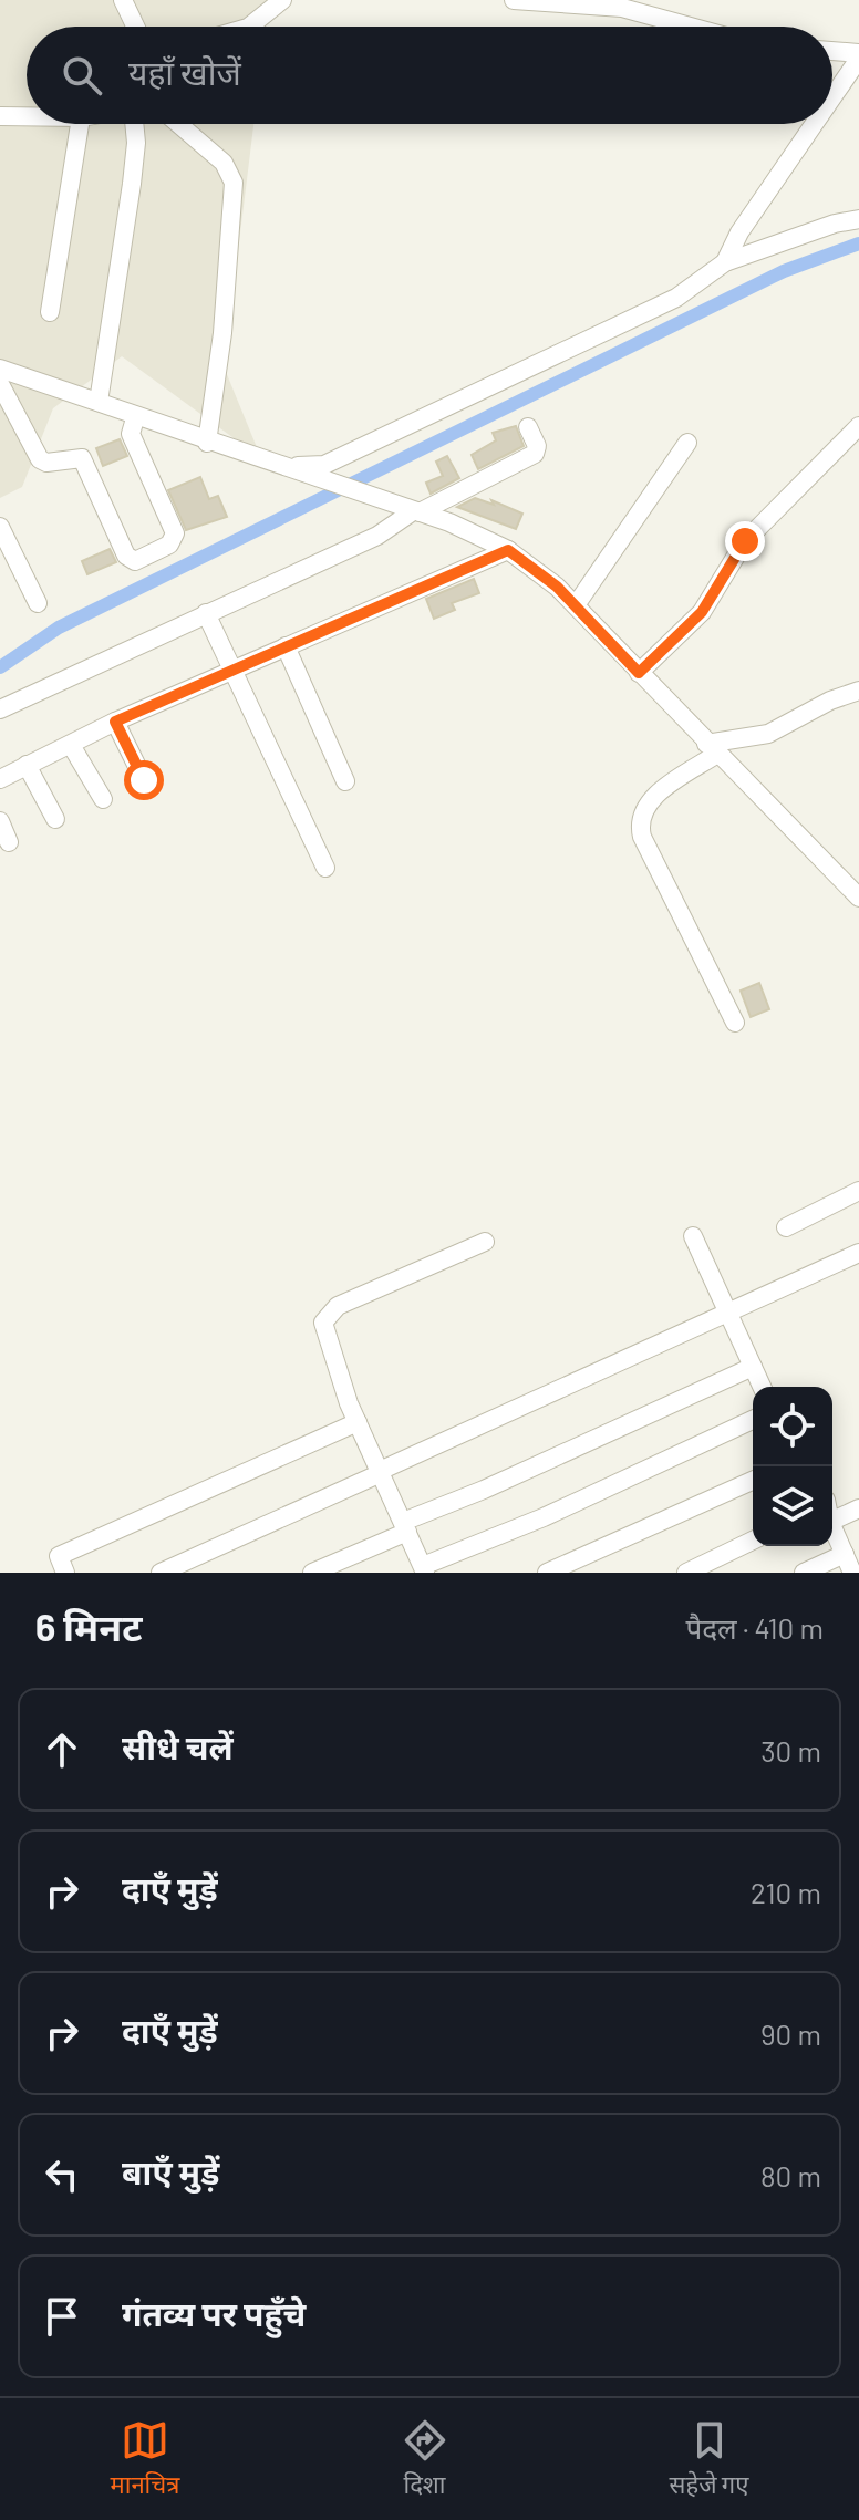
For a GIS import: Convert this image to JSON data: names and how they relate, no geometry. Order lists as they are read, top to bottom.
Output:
{
  "page": {
    "search": "यहाँ खोजें",
    "heading": ["6 मिनट", "पैदल · 410 m"],
    "list": [
      ["सीधे चलें", "30 m"],
      ["दाएँ मुड़ें", "210 m"],
      ["दाएँ मुड़ें", "90 m"],
      ["बाएँ मुड़ें", "80 m"],
      "गंतव्य पर पहुँचे"
    ],
    "nav": ["मानचित्र", "दिशा", "सहेजे गए"]
  }
}
